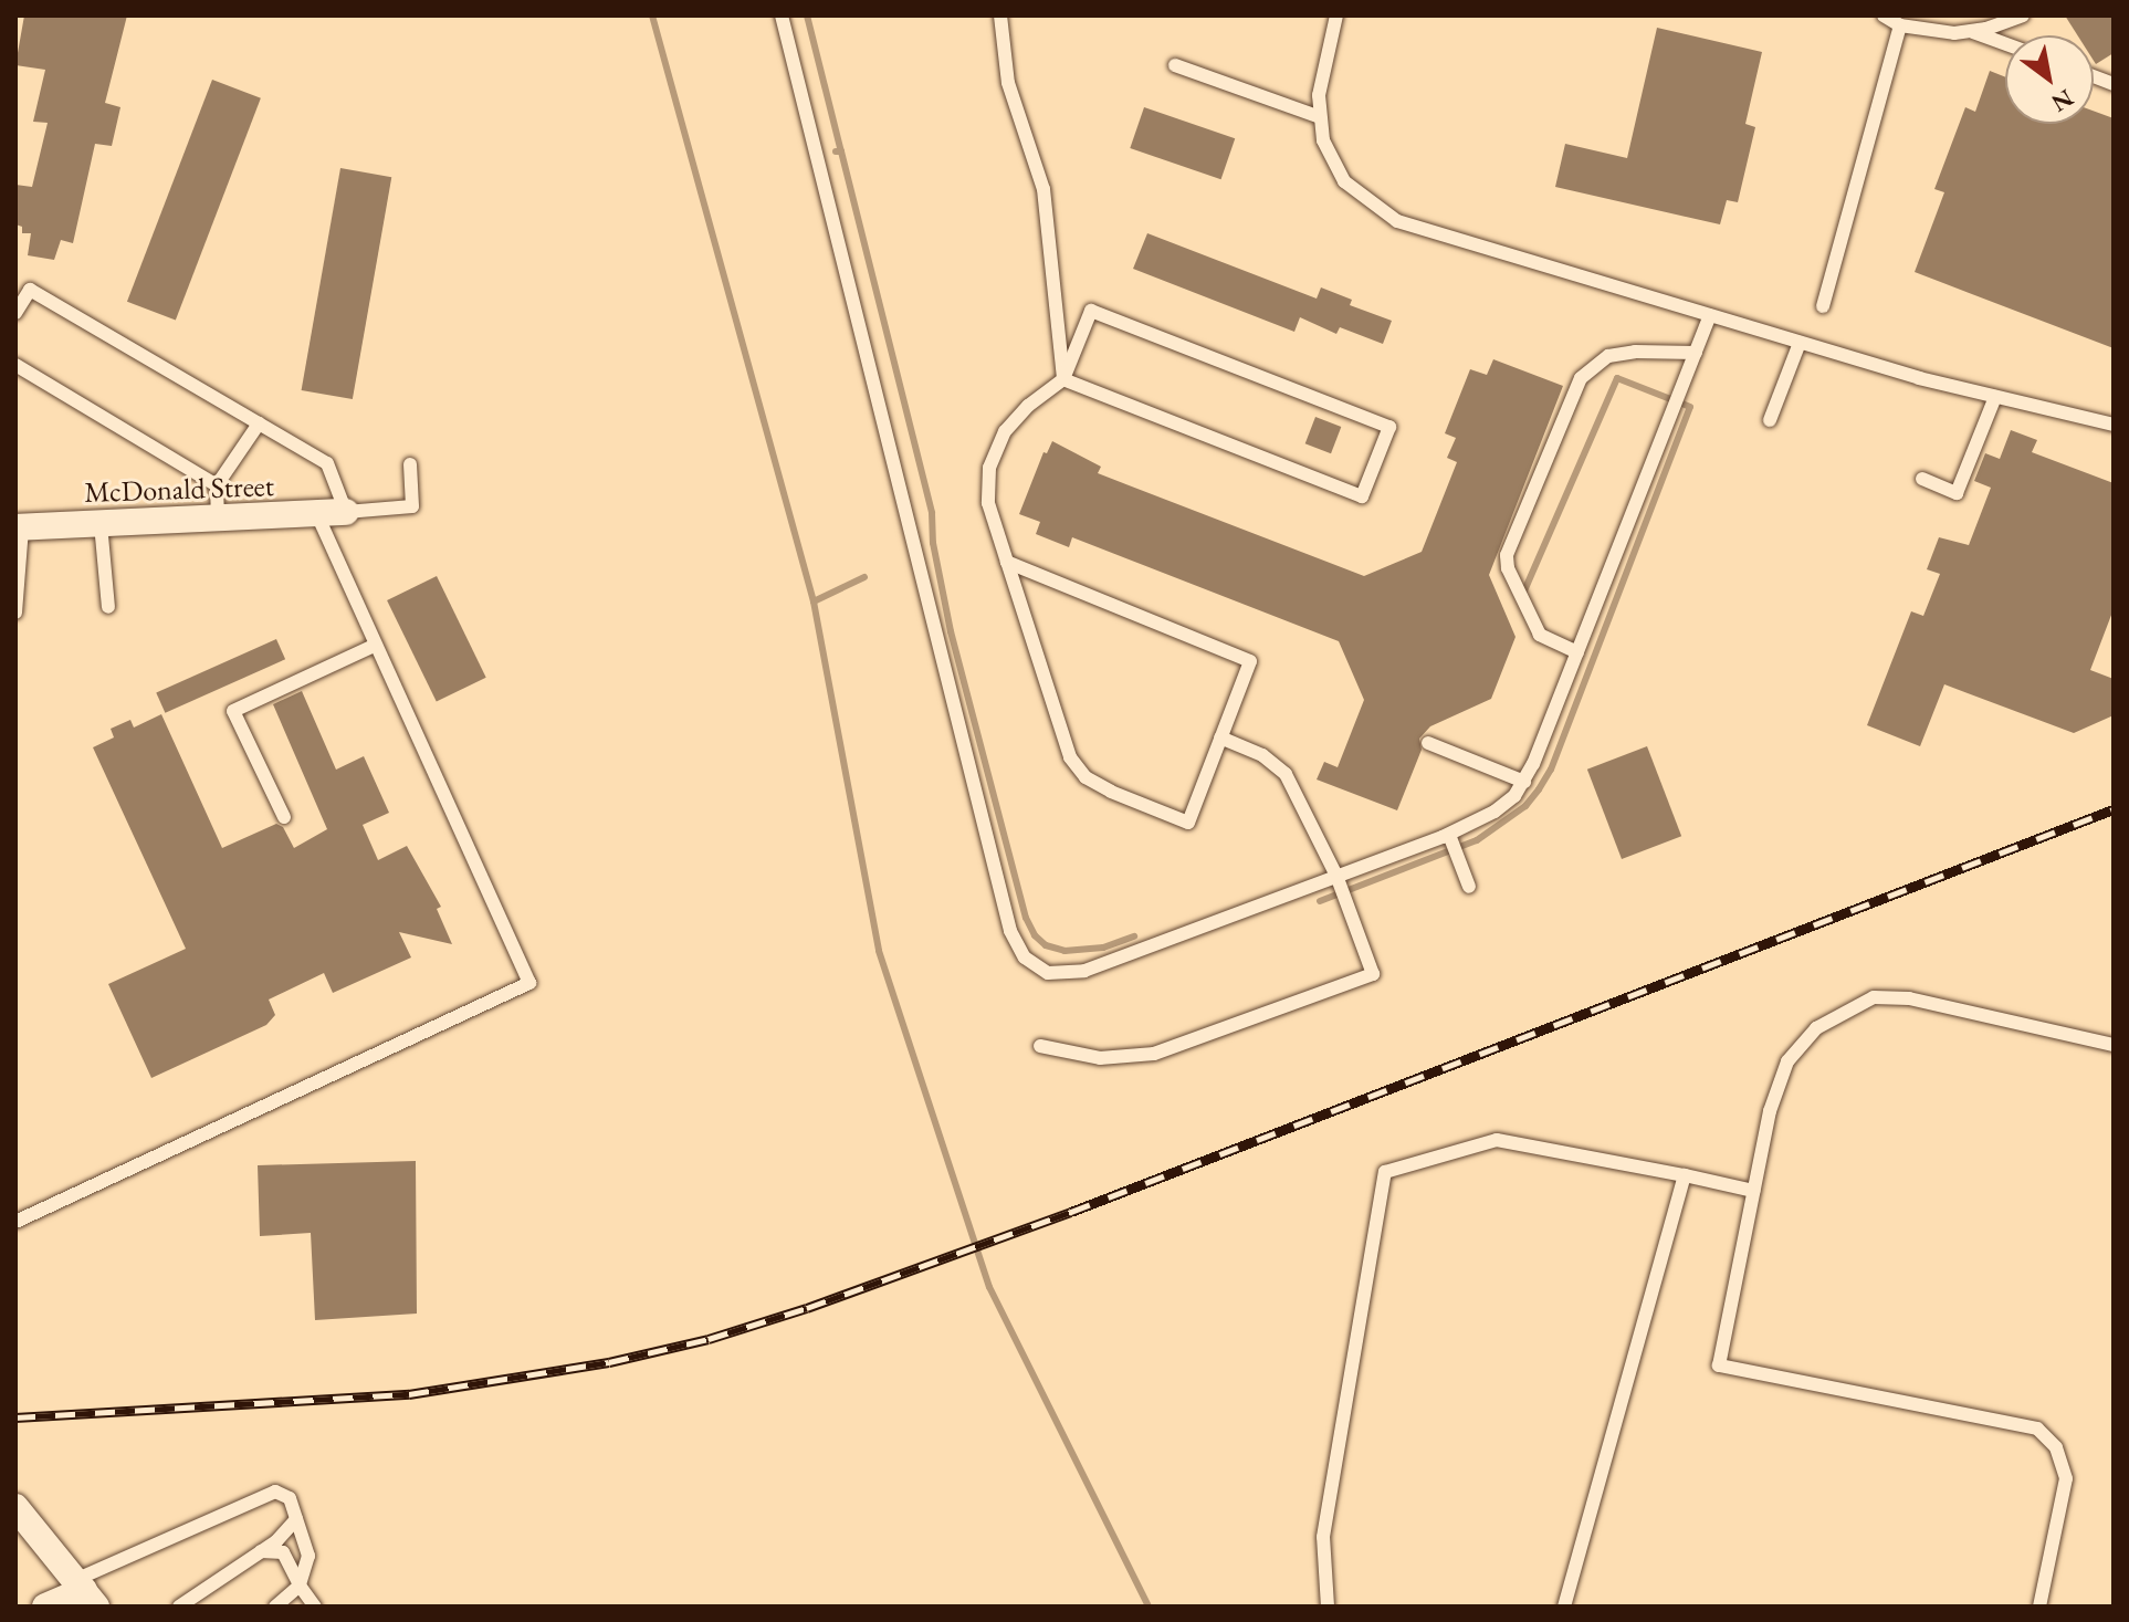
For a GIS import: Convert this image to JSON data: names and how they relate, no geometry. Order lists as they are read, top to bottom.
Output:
{
  "streets": {
    "street": ["McDonald Street"]
  },
  "north": "bottom right"
}
